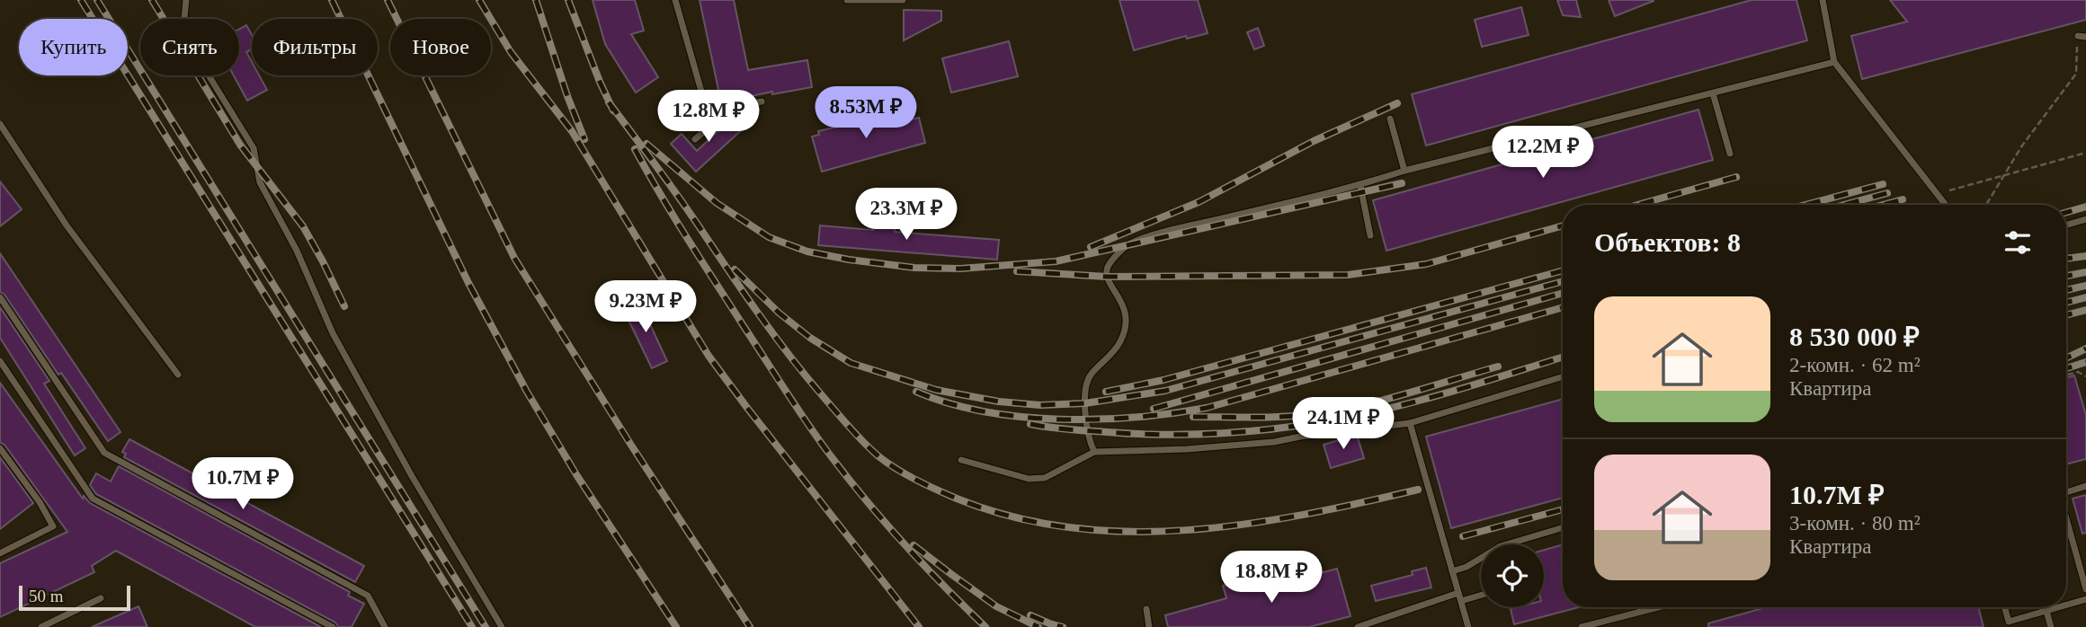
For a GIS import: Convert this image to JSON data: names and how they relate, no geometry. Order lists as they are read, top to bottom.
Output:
{
  "scale_bar": "50 m",
  "page": {
    "chip": [
      "Купить",
      "Снять",
      "Фильтры",
      "Новое"
    ],
    "price": [
      "8.53M ₽",
      "12.8M ₽",
      "12.2M ₽",
      "23.3M ₽",
      "9.23M ₽",
      "24.1M ₽",
      "10.7M ₽",
      "18.8M ₽"
    ],
    "heading": "Объектов: 8",
    "list": [
      {
        "name": "8 530 000 ₽",
        "note": "2-комн. · 62 m² · Квартира"
      },
      {
        "name": "10.7M ₽",
        "note": "3-комн. · 80 m² · Квартира"
      }
    ],
    "scale": "50 m"
  }
}
